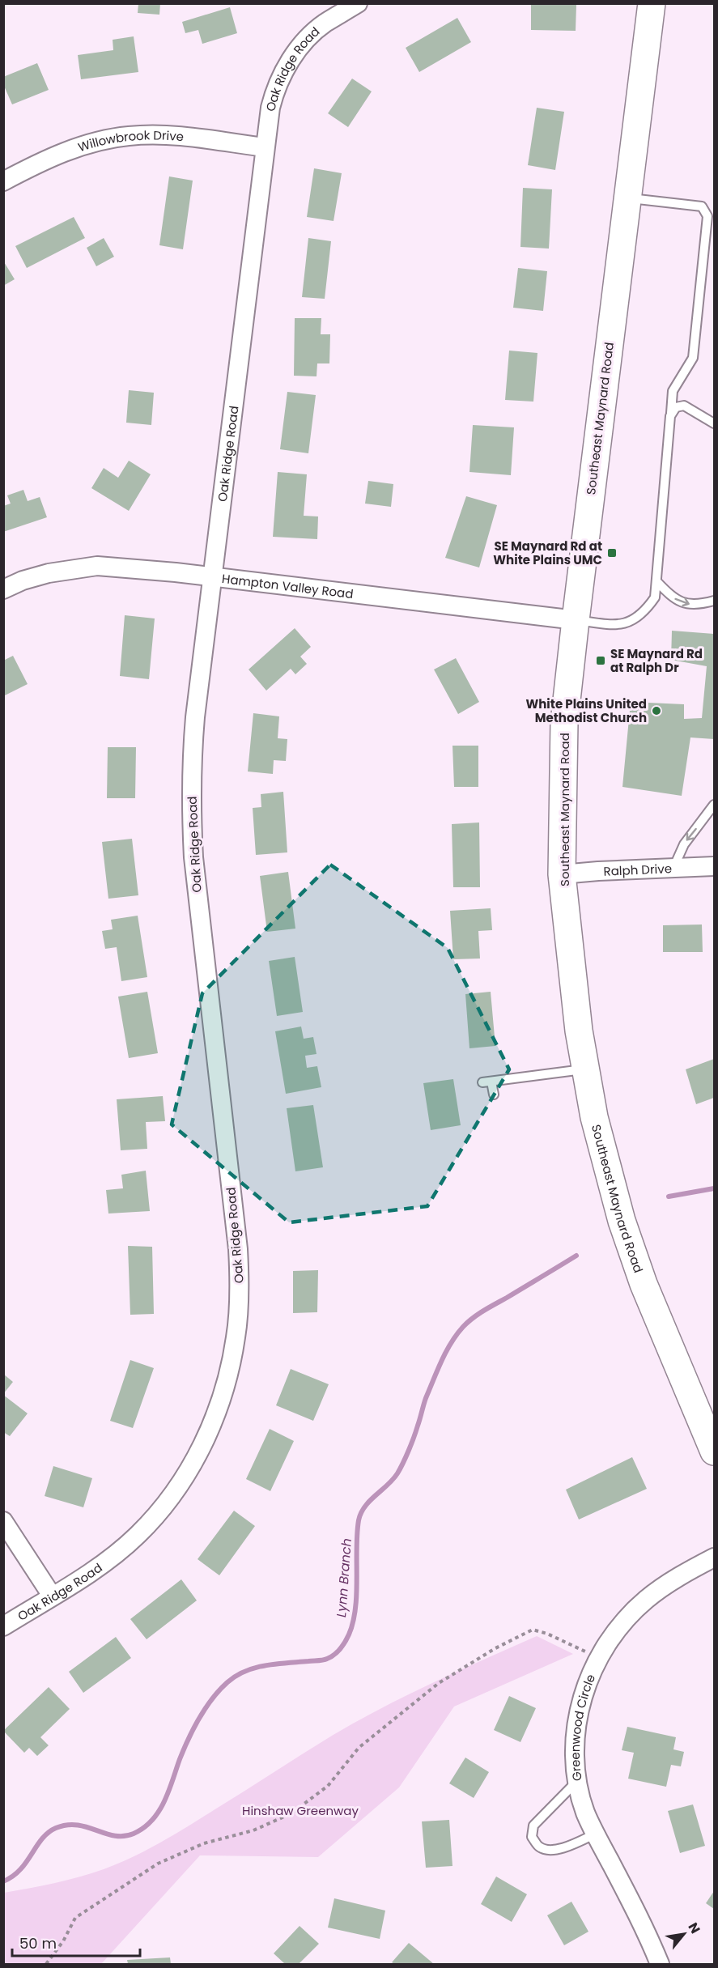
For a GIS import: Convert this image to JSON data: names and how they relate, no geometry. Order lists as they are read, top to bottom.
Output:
{
  "streets": {
    "main road": ["Southeast Maynard Road"],
    "street": [
      "Oak Ridge Road",
      "Willowbrook Drive",
      "Hampton Valley Road",
      "Ralph Drive",
      "Greenwood Circle"
    ]
  },
  "crossings": [
    ["Oak Ridge Road", "Willowbrook Drive"],
    ["Oak Ridge Road", "Hampton Valley Road"],
    ["Southeast Maynard Road", "Hampton Valley Road"],
    ["Southeast Maynard Road", "Ralph Drive"]
  ],
  "water": ["Lynn Branch"],
  "parks": ["Hinshaw Greenway"],
  "places": {
    "transit": ["SE Maynard Rd at White Plains UMC", "SE Maynard Rd at Ralph Dr"],
    "other": ["White Plains United Methodist Church"]
  },
  "scale_bar": "50 m",
  "north": "top right"
}
